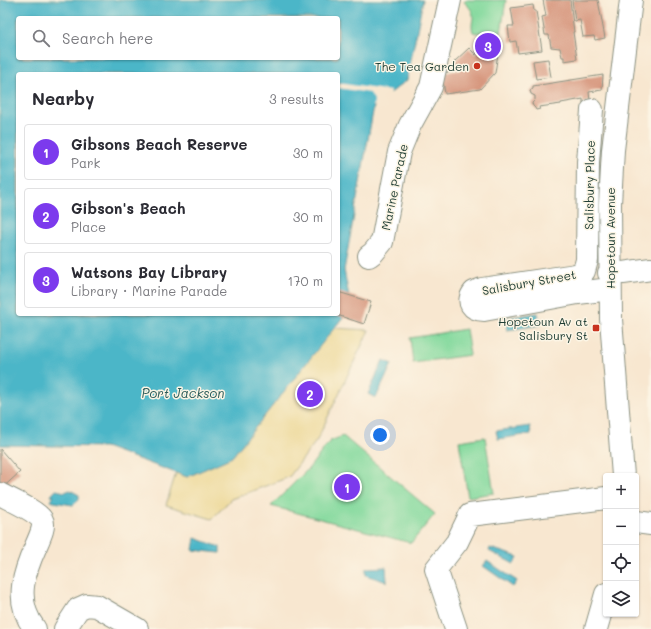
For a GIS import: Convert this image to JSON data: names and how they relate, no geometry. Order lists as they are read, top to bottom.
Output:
{
  "streets": {
    "street": [
      "Salisbury Place",
      "Marine Parade",
      "Hopetoun Avenue",
      "Salisbury Street"
    ]
  },
  "crossings": [
    ["Salisbury Place", "Salisbury Street"],
    ["Hopetoun Avenue", "Salisbury Street"]
  ],
  "water": ["Port Jackson"],
  "places": {
    "other": ["The Tea Garden"],
    "transit": ["Hopetoun Av at Salisbury St"]
  },
  "page": {
    "search": "Search here",
    "pins": ["3", "2", "1"],
    "heading": ["Nearby", "3 results"],
    "list": [
      {
        "mark": "1",
        "name": "Gibsons Beach Reserve",
        "note": "Park",
        "value": "30 m"
      },
      {
        "mark": "2",
        "name": "Gibson's Beach",
        "note": "Place",
        "value": "30 m"
      },
      {
        "mark": "3",
        "name": "Watsons Bay Library",
        "note": "Library · Marine Parade",
        "value": "170 m"
      }
    ],
    "map_buttons": ["+", "−"]
  }
}
